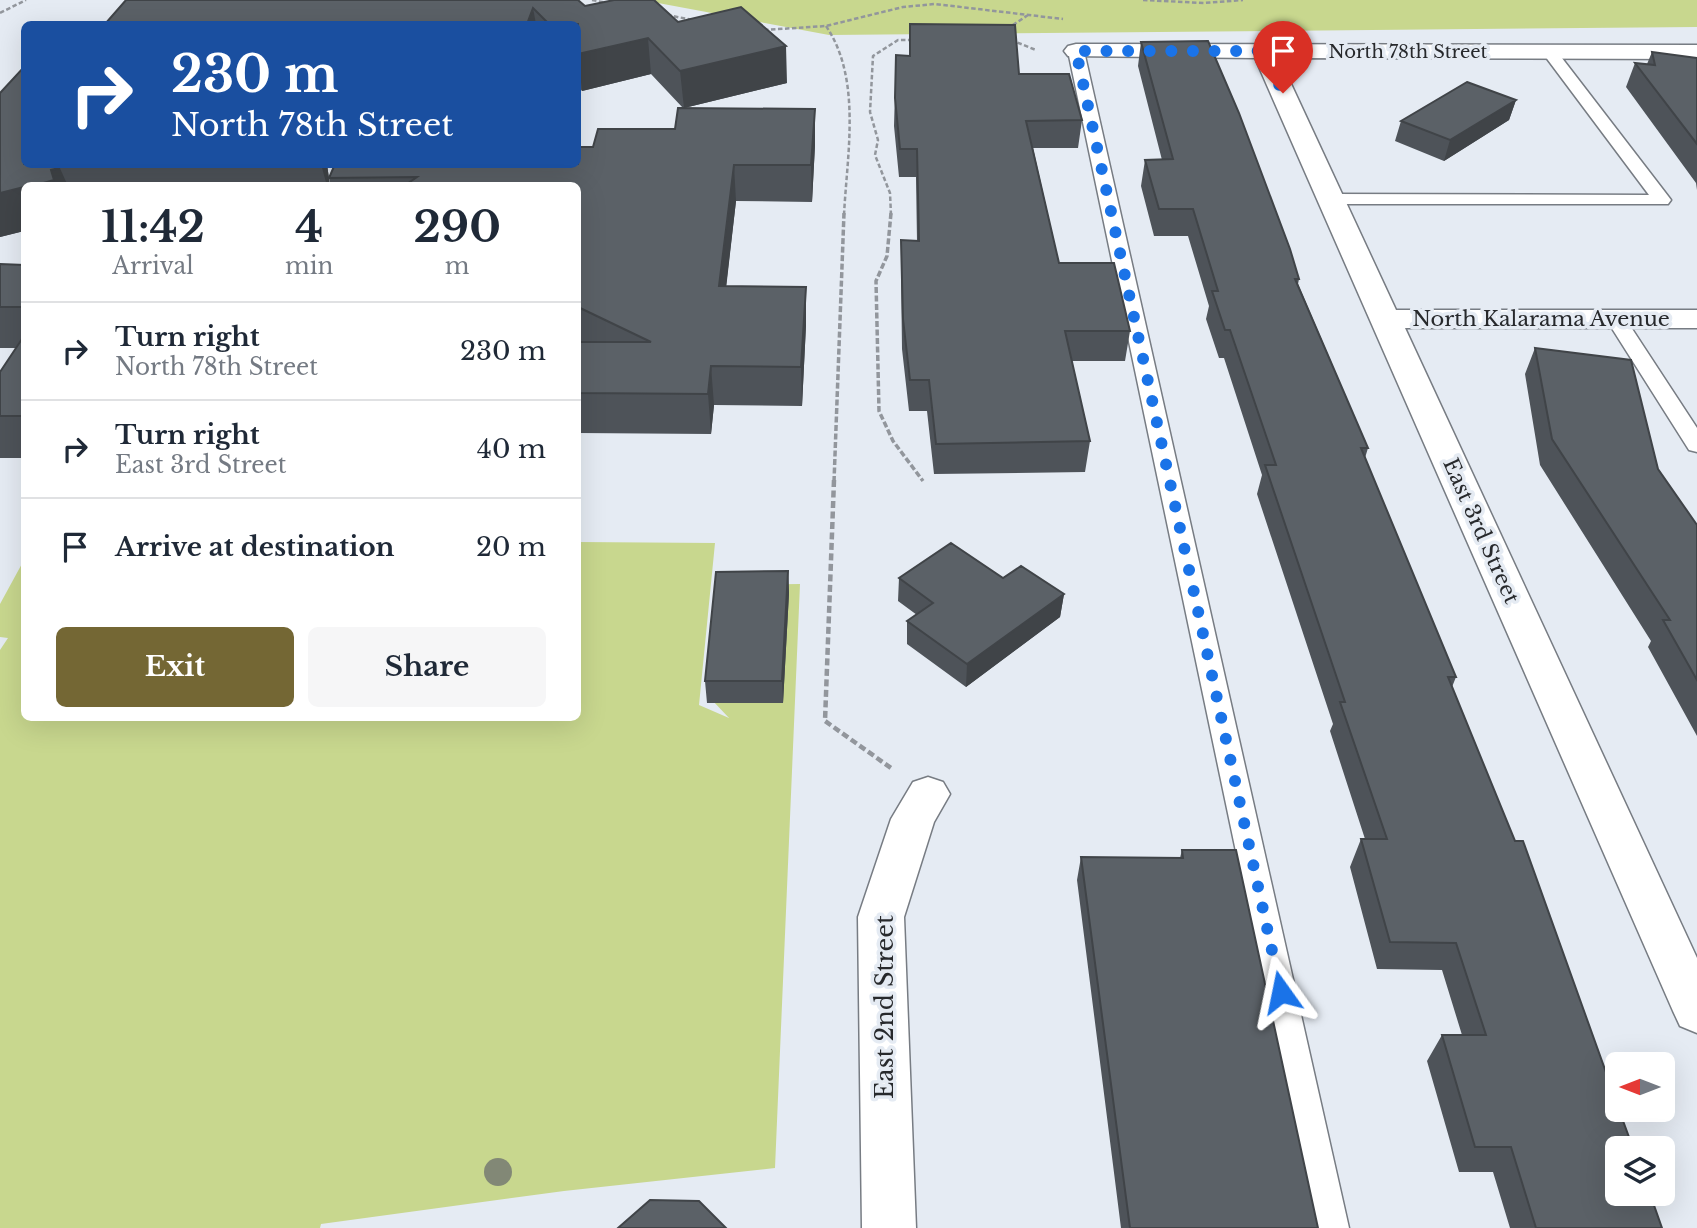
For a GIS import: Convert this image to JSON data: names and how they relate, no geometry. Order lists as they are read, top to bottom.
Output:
{
  "streets": {
    "street": [
      "North 78th Street",
      "North Kalarama Avenue",
      "East 3rd Street",
      "East 2nd Street"
    ]
  },
  "crossings": [
    ["North 78th Street", "East 3rd Street"],
    ["North Kalarama Avenue", "East 3rd Street"]
  ],
  "north": "left",
  "page": {
    "turn": ["230 m", "North 78th Street"],
    "eta": [
      "11:42",
      "Arrival",
      "4",
      "min",
      "290",
      "m"
    ],
    "list": [
      {
        "name": "Turn right",
        "note": "North 78th Street",
        "value": "230 m"
      },
      {
        "name": "Turn right",
        "note": "East 3rd Street",
        "value": "40 m"
      },
      {
        "name": "Arrive at destination",
        "value": "20 m"
      }
    ],
    "buttons": ["Exit", "Share"]
  }
}
